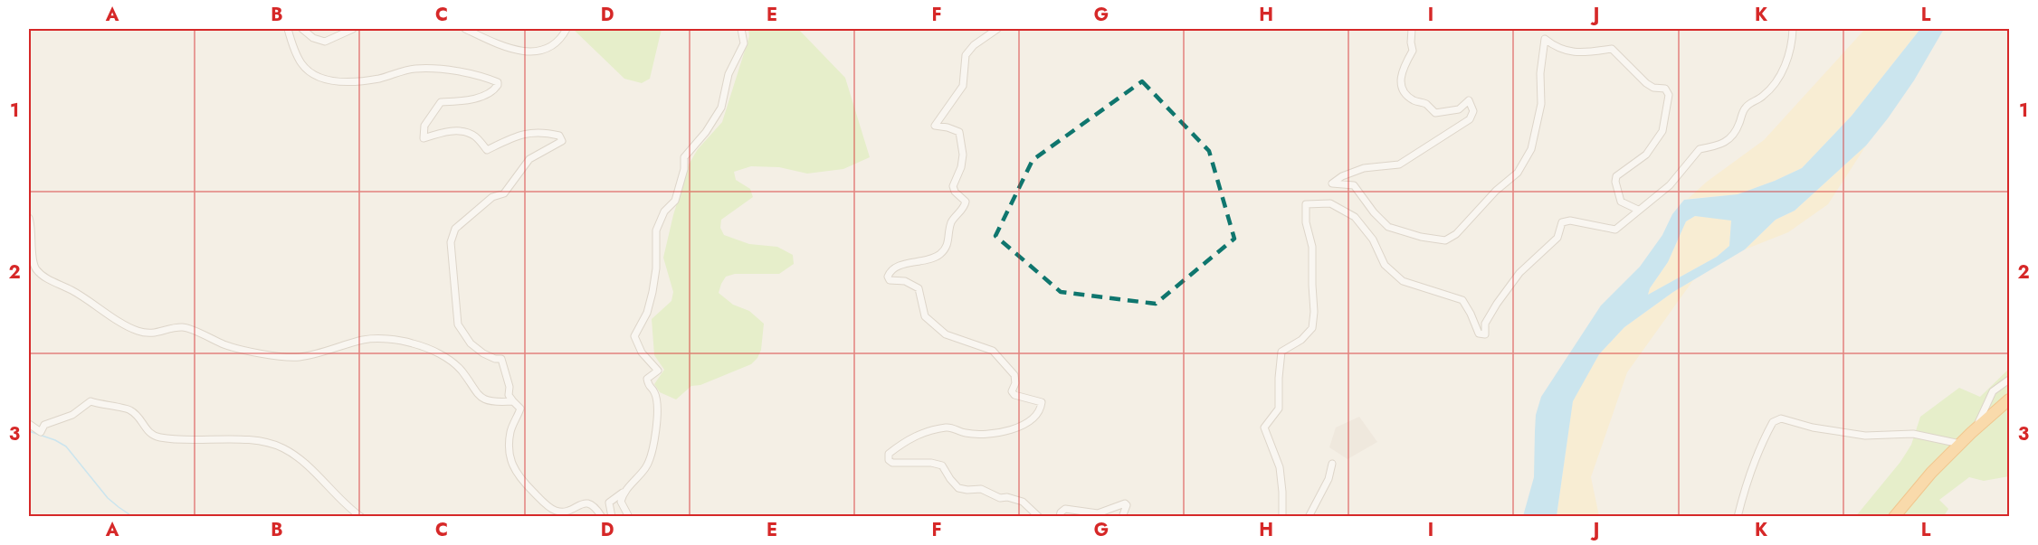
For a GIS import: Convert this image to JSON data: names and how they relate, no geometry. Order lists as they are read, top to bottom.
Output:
{
  "grid": {
    "columns": [
      "A",
      "B",
      "C",
      "D",
      "E",
      "F",
      "G",
      "H",
      "I",
      "J",
      "K",
      "L"
    ],
    "rows": ["1", "2", "3"]
  }
}
